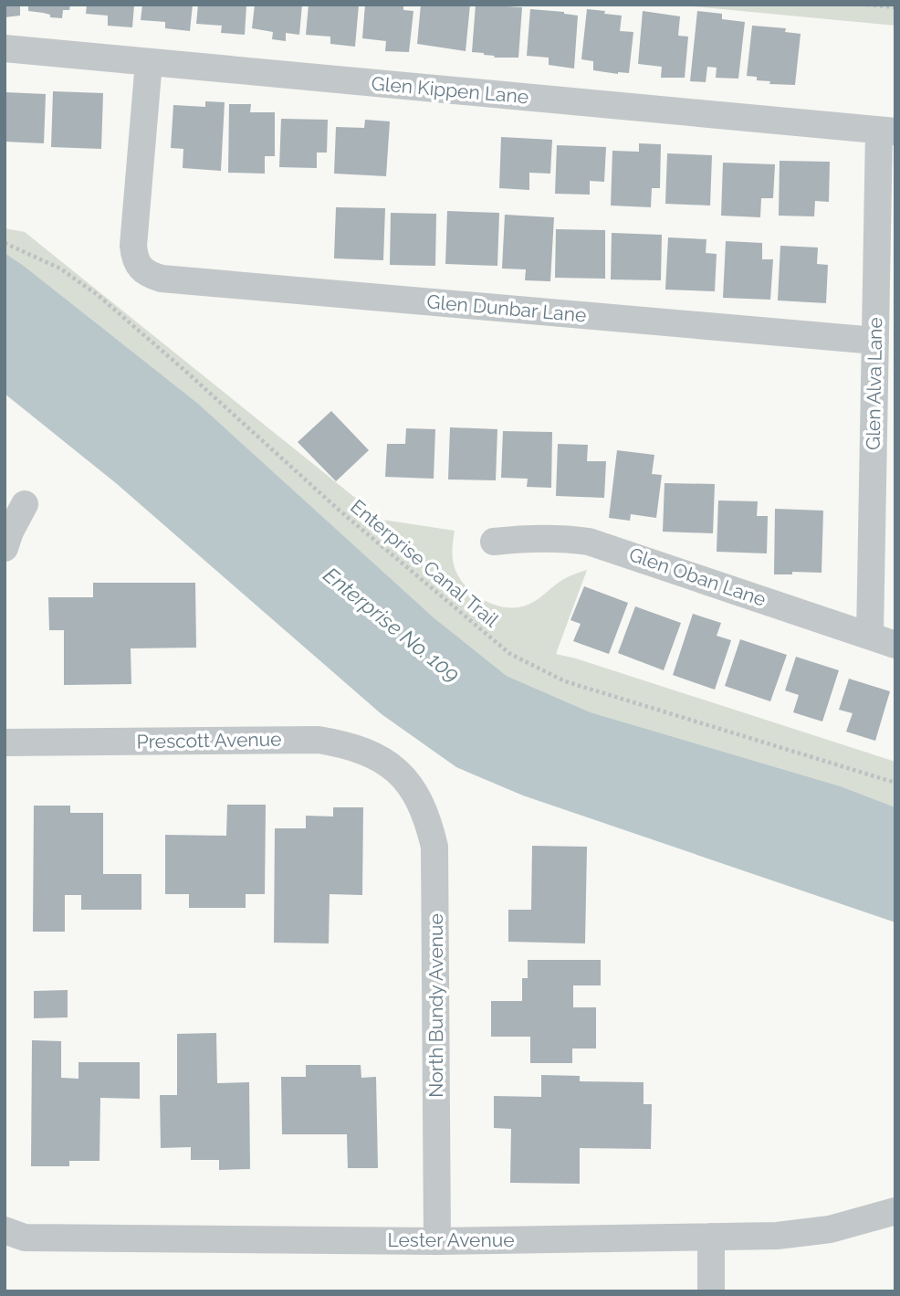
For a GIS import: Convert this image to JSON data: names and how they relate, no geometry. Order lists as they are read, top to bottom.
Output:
{
  "streets": {
    "street": [
      "Glen Kippen Lane",
      "Glen Dunbar Lane",
      "Glen Alva Lane",
      "Glen Oban Lane",
      "Prescott Avenue",
      "North Bundy Avenue",
      "Lester Avenue"
    ],
    "path": ["Enterprise Canal Trail"]
  },
  "crossings": [
    ["Glen Kippen Lane", "Glen Dunbar Lane"],
    ["Glen Kippen Lane", "Glen Alva Lane"],
    ["Glen Dunbar Lane", "Glen Alva Lane"],
    ["Glen Alva Lane", "Glen Oban Lane"],
    ["Prescott Avenue", "North Bundy Avenue"],
    ["North Bundy Avenue", "Lester Avenue"]
  ],
  "water": ["Enterprise No. 109"]
}
